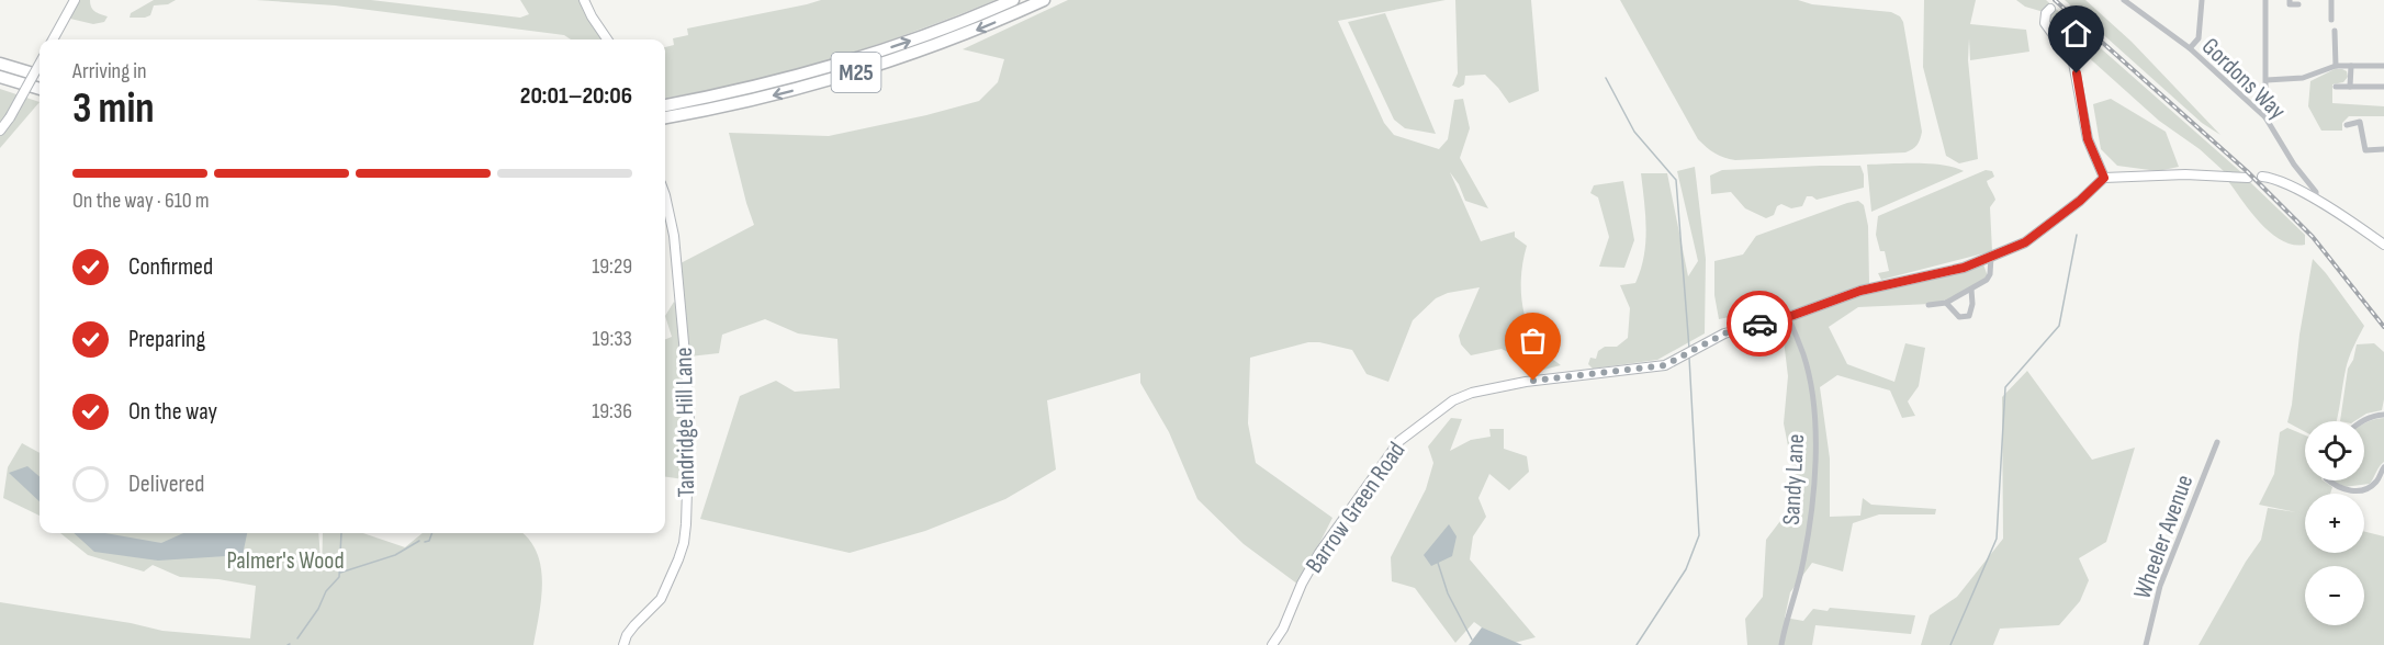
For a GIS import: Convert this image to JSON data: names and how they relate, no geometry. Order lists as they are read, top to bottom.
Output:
{
  "streets": {
    "highway": ["M25"],
    "street": [
      "Gordons Way",
      "Tandridge Hill Lane",
      "Sandy Lane",
      "Barrow Green Road",
      "Wheeler Avenue"
    ]
  },
  "crossings": [
    ["Sandy Lane", "Barrow Green Road"]
  ],
  "parks": ["Palmer's Wood"],
  "page": {
    "heading": ["3 min", "Arriving in", "20:01–20:06"],
    "bar": "On the way · 610 m",
    "list": [
      ["Confirmed", "19:29"],
      ["Preparing", "19:33"],
      ["On the way", "19:36"],
      "Delivered"
    ],
    "map_buttons": ["+", "−"]
  }
}
